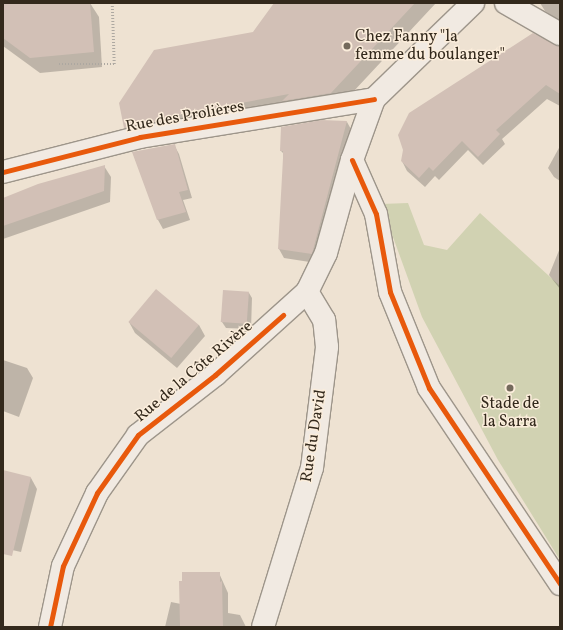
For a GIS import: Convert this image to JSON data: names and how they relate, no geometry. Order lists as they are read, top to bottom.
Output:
{
  "streets": {
    "street": ["Rue des Prolières", "Rue de la Côte Rivère", "Rue du David"]
  },
  "crossings": [
    ["Rue des Prolières", "Rue de la Côte Rivère"],
    ["Rue de la Côte Rivère", "Rue du David"]
  ],
  "places": ["Chez Fanny \"la femme du boulanger\"", "Stade de la Sarra"]
}
